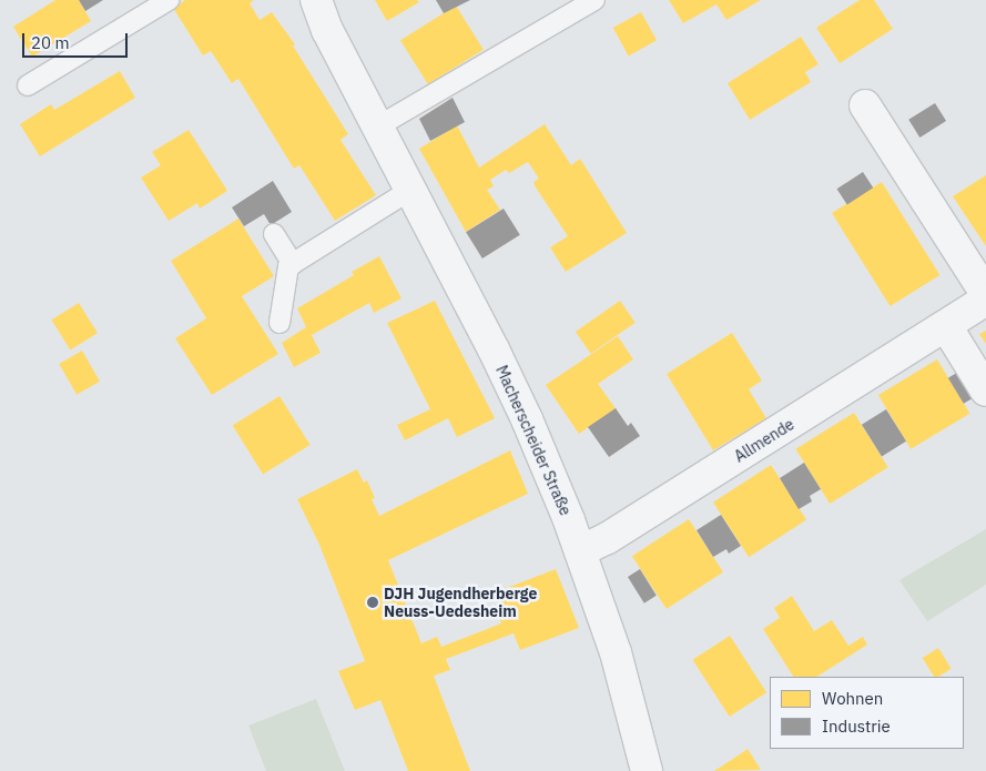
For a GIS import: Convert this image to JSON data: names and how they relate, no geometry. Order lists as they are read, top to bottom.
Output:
{
  "streets": {
    "street": ["Macherscheider Straße", "Allmende"]
  },
  "crossings": [
    ["Macherscheider Straße", "Allmende"]
  ],
  "places": ["DJH Jugendherberge Neuss-Uedesheim"],
  "legend": ["Wohnen", "Industrie"],
  "scale_bar": "20 m"
}
